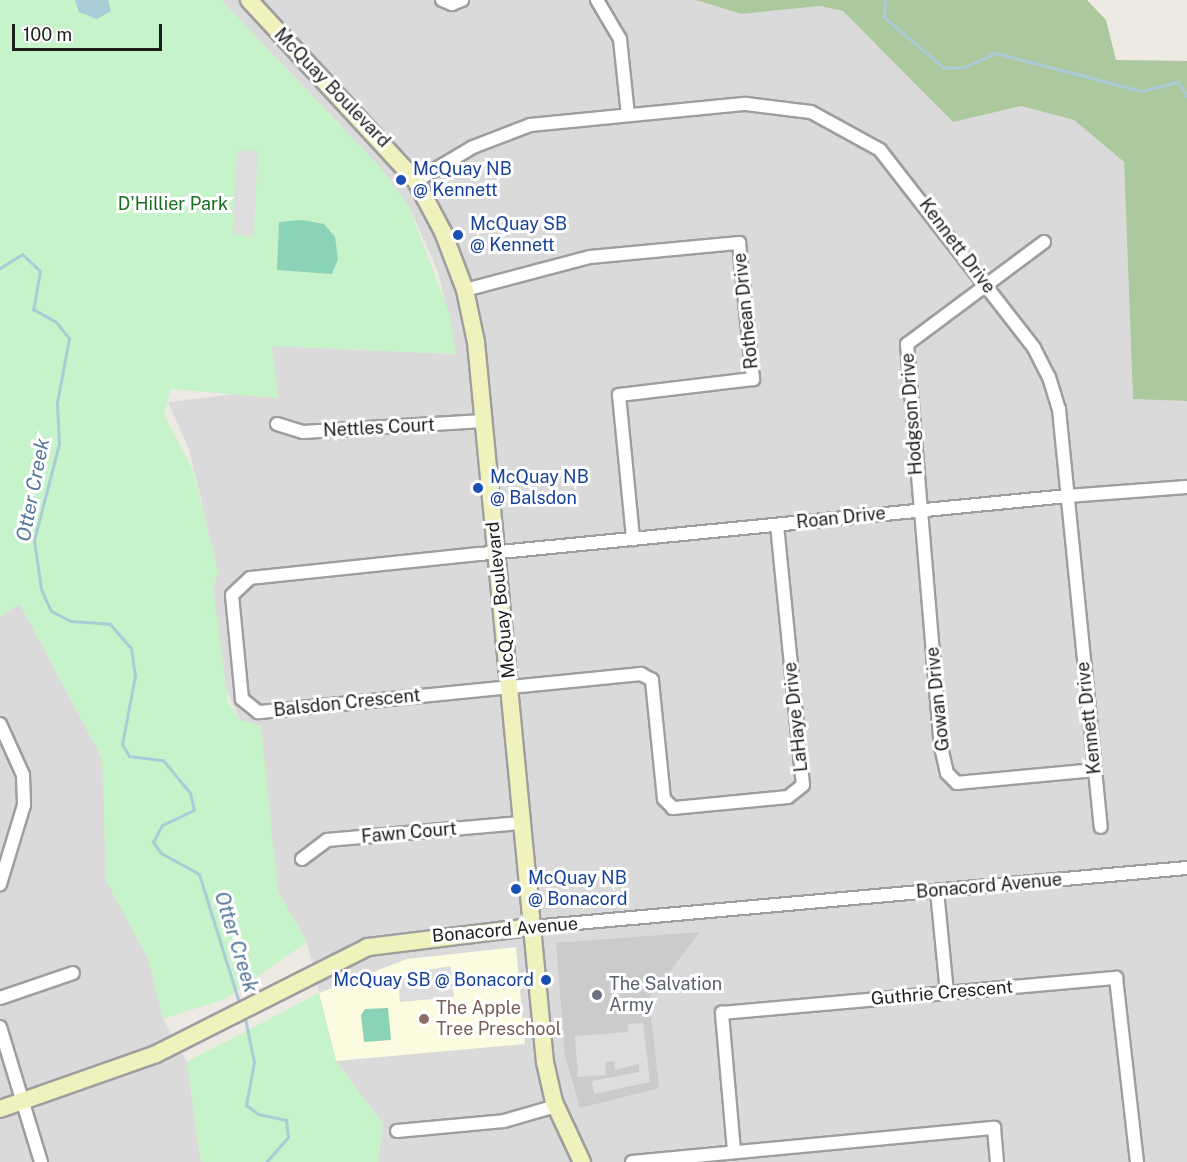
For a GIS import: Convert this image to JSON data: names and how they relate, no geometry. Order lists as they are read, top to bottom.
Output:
{
  "streets": {
    "street": [
      "McQuay Boulevard",
      "Kennett Drive",
      "Rothean Drive",
      "Hodgson Drive",
      "Nettles Court",
      "Roan Drive",
      "Gowan Drive",
      "Balsdon Crescent",
      "LaHaye Drive",
      "Fawn Court",
      "Bonacord Avenue",
      "Guthrie Crescent"
    ]
  },
  "crossings": [
    ["McQuay Boulevard", "Kennett Drive"],
    ["McQuay Boulevard", "Rothean Drive"],
    ["McQuay Boulevard", "Nettles Court"],
    ["McQuay Boulevard", "Roan Drive"],
    ["McQuay Boulevard", "Balsdon Crescent"],
    ["McQuay Boulevard", "LaHaye Drive"],
    ["McQuay Boulevard", "Fawn Court"],
    ["McQuay Boulevard", "Bonacord Avenue"],
    ["Kennett Drive", "Hodgson Drive"],
    ["Kennett Drive", "Roan Drive"],
    ["Kennett Drive", "Gowan Drive"],
    ["Rothean Drive", "Roan Drive"],
    ["Hodgson Drive", "Roan Drive"],
    ["Hodgson Drive", "Gowan Drive"],
    ["Roan Drive", "Gowan Drive"],
    ["Roan Drive", "Balsdon Crescent"],
    ["Roan Drive", "LaHaye Drive"],
    ["Balsdon Crescent", "LaHaye Drive"]
  ],
  "water": ["Otter Creek"],
  "parks": ["D'Hillier Park"],
  "places": [
    "McQuay NB @ Kennett",
    "McQuay SB @ Kennett",
    "McQuay NB @ Balsdon",
    "McQuay NB @ Bonacord",
    "McQuay SB @ Bonacord",
    "The Salvation Army",
    "The Apple Tree Preschool"
  ],
  "scale_bar": "100 m"
}
